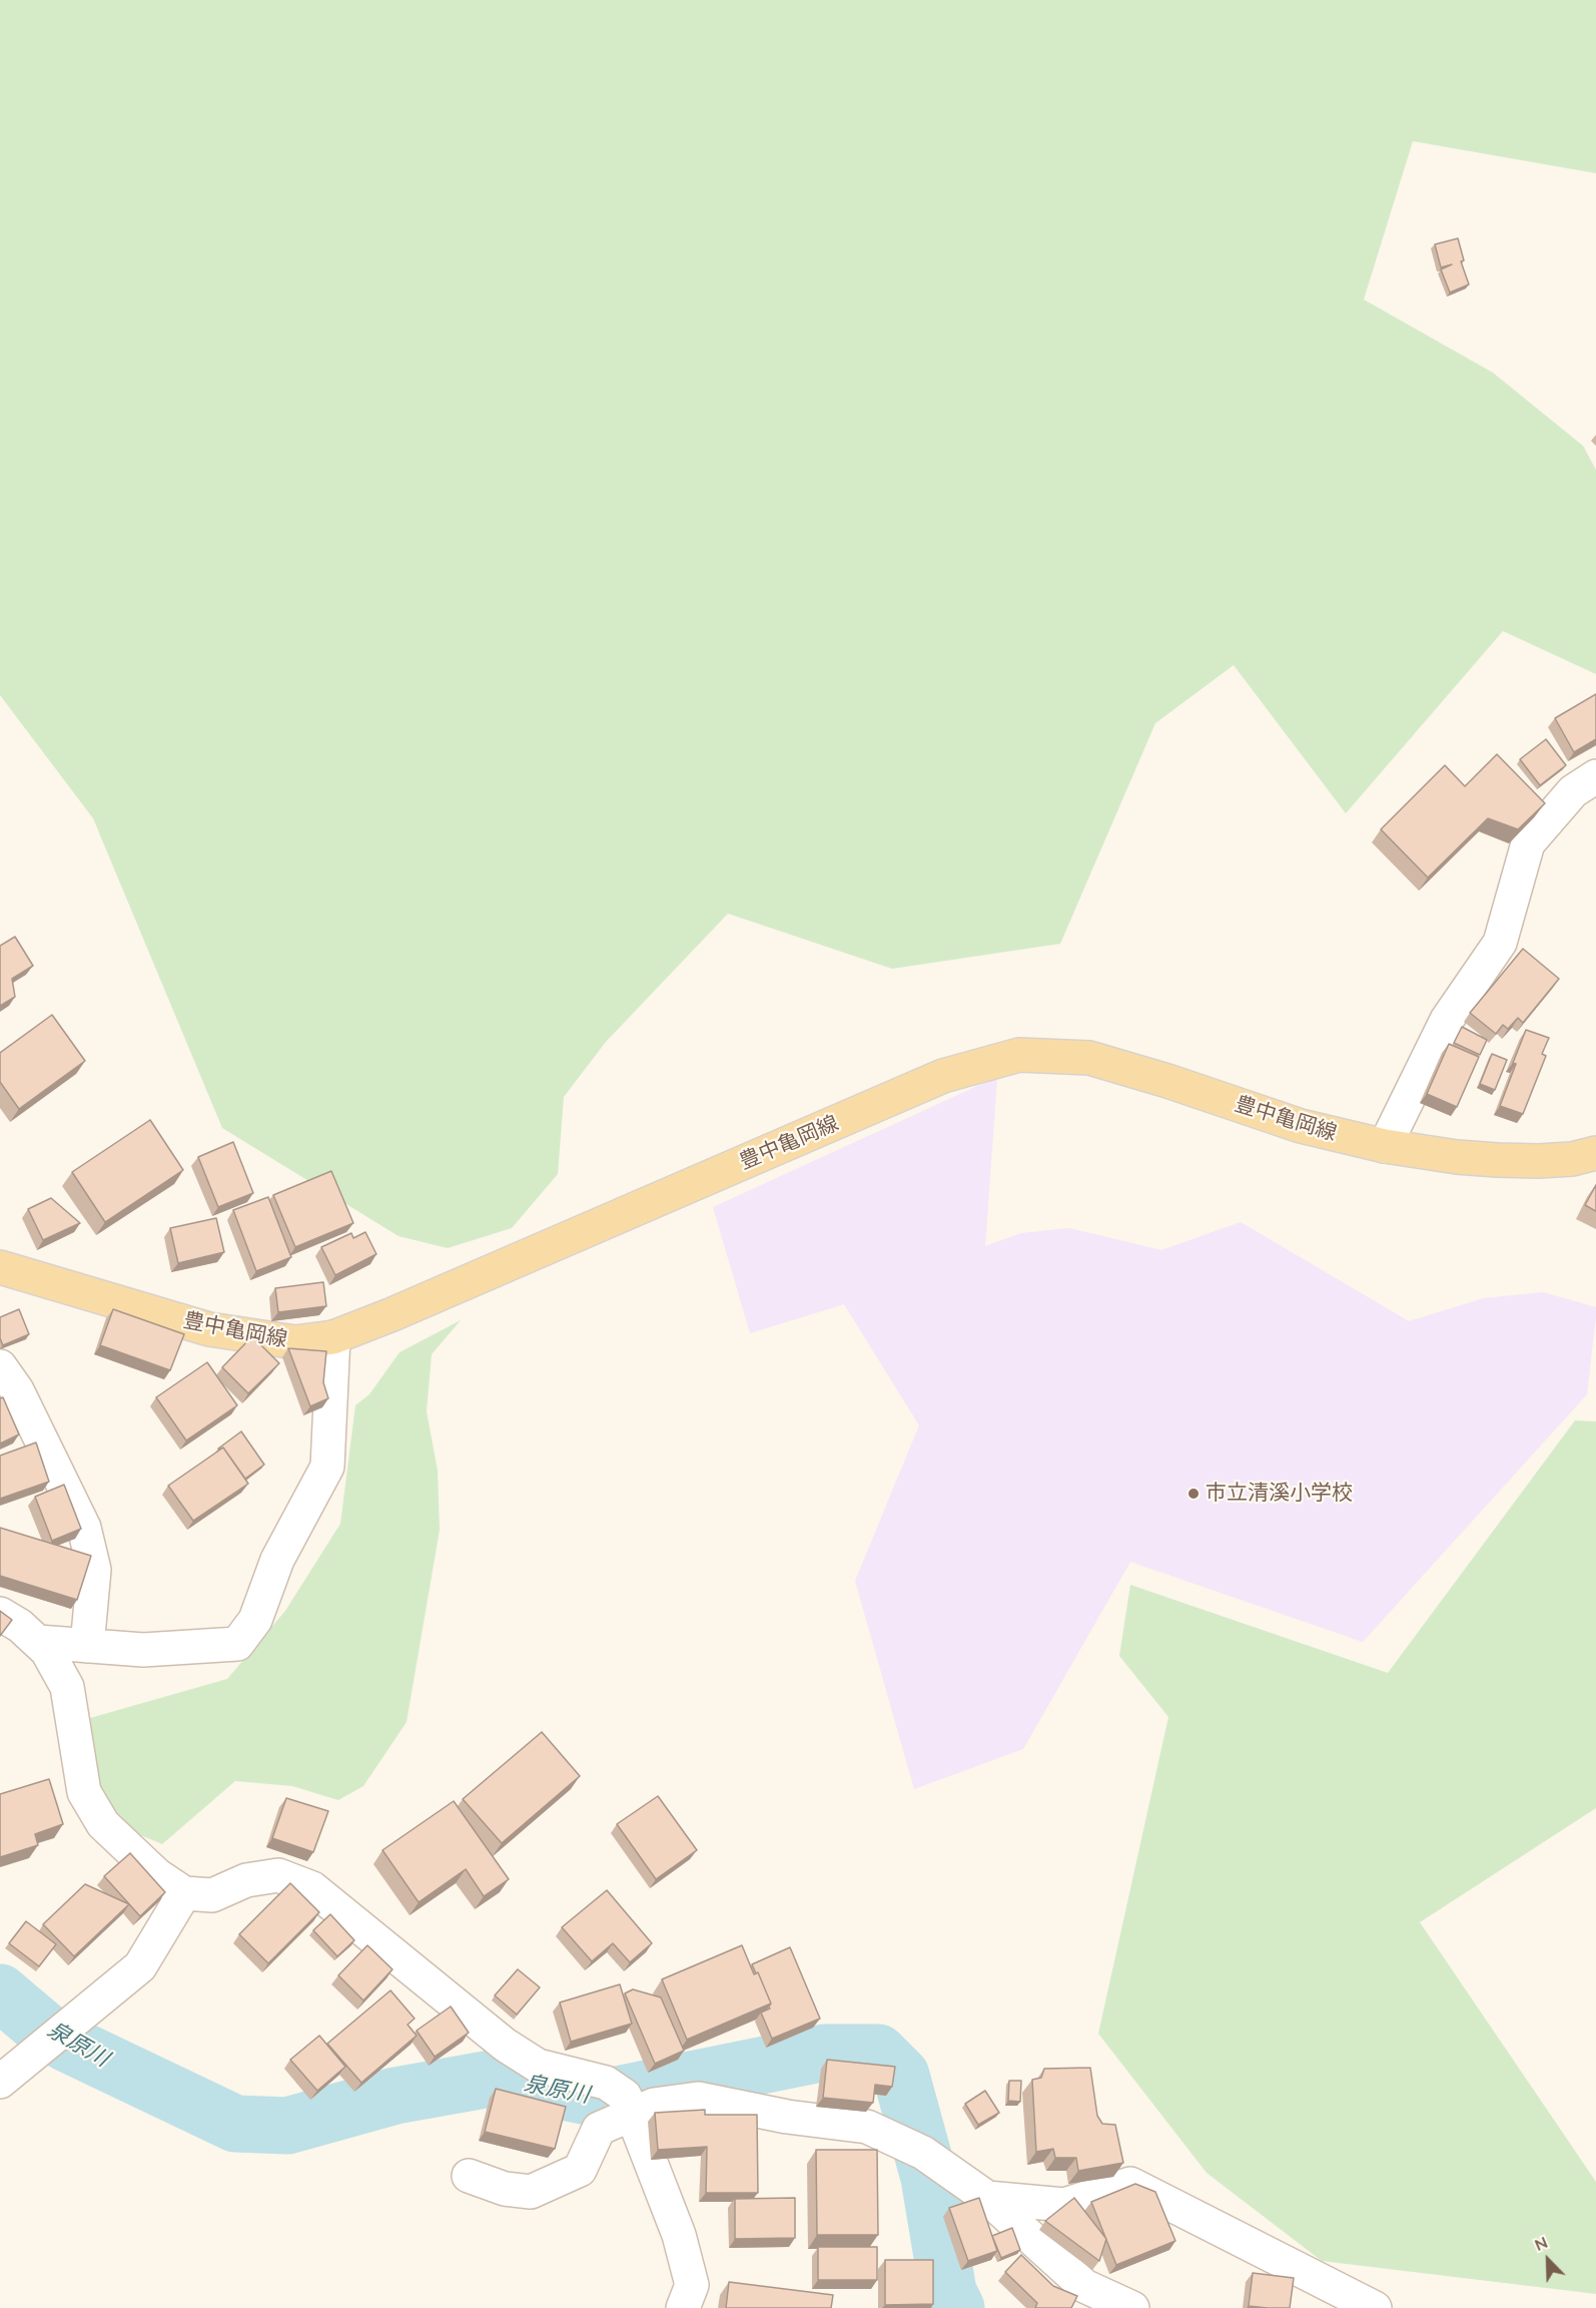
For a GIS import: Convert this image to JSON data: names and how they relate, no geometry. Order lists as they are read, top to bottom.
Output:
{
  "streets": {
    "main road": ["豊中亀岡線"]
  },
  "water": ["泉原川"],
  "places": ["市立清溪小学校"],
  "north": "top left"
}
